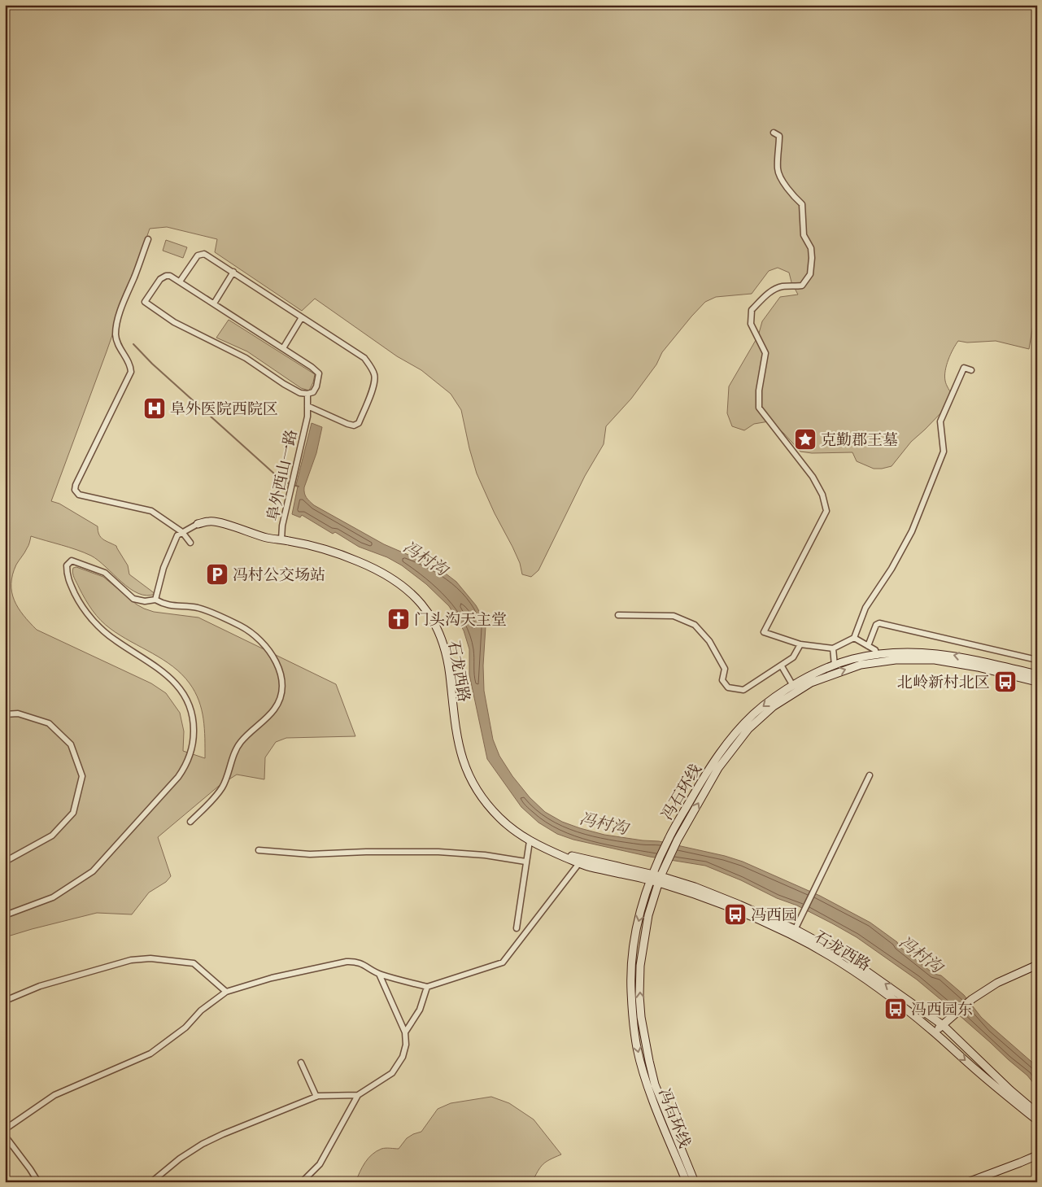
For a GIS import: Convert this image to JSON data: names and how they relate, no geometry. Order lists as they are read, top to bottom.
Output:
{
  "streets": {
    "main road": ["石龙西路", "冯石环线"],
    "street": ["阜外西山一路"]
  },
  "crossings": [
    ["阜外西山一路", "石龙西路"],
    ["石龙西路", "冯石环线"]
  ],
  "water": ["冯村沟"],
  "places": {
    "hospital": ["阜外医院西院区"],
    "place": ["克勤郡王墓"],
    "parking": ["冯村公交场站"],
    "church": ["门头沟天主堂"],
    "bus stop": ["北岭新村北区", "冯西园", "冯西园东"]
  }
}
